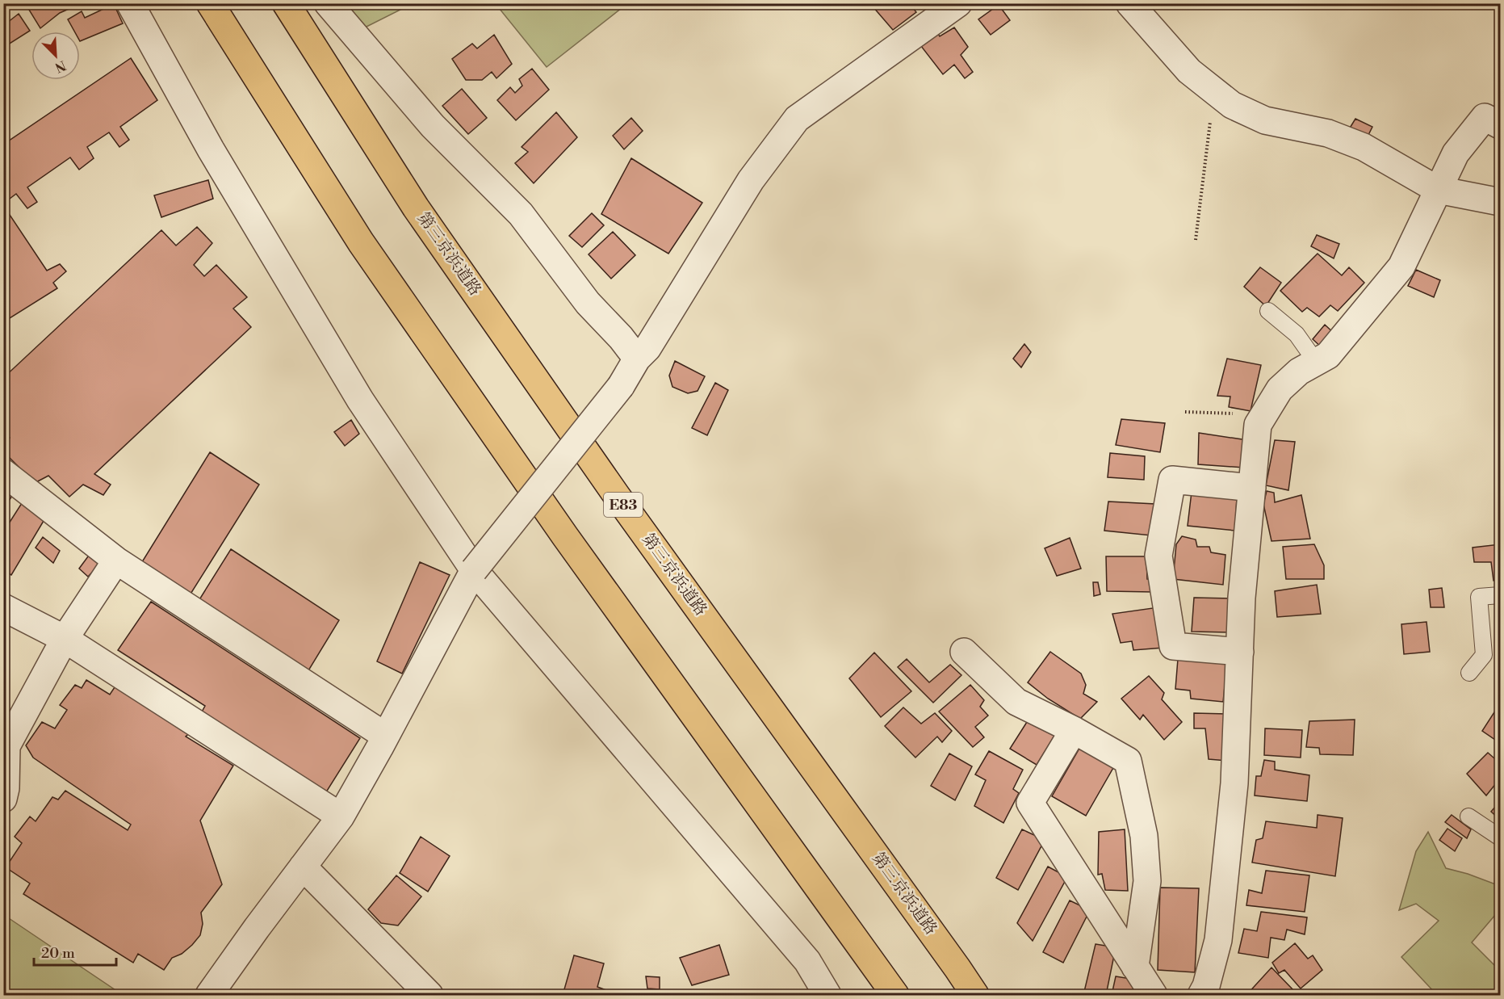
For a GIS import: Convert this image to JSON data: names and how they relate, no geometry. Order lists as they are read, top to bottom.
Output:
{
  "streets": {
    "highway": ["第三京浜道路", "E83"]
  },
  "scale_bar": "20 m",
  "north": "bottom right"
}
